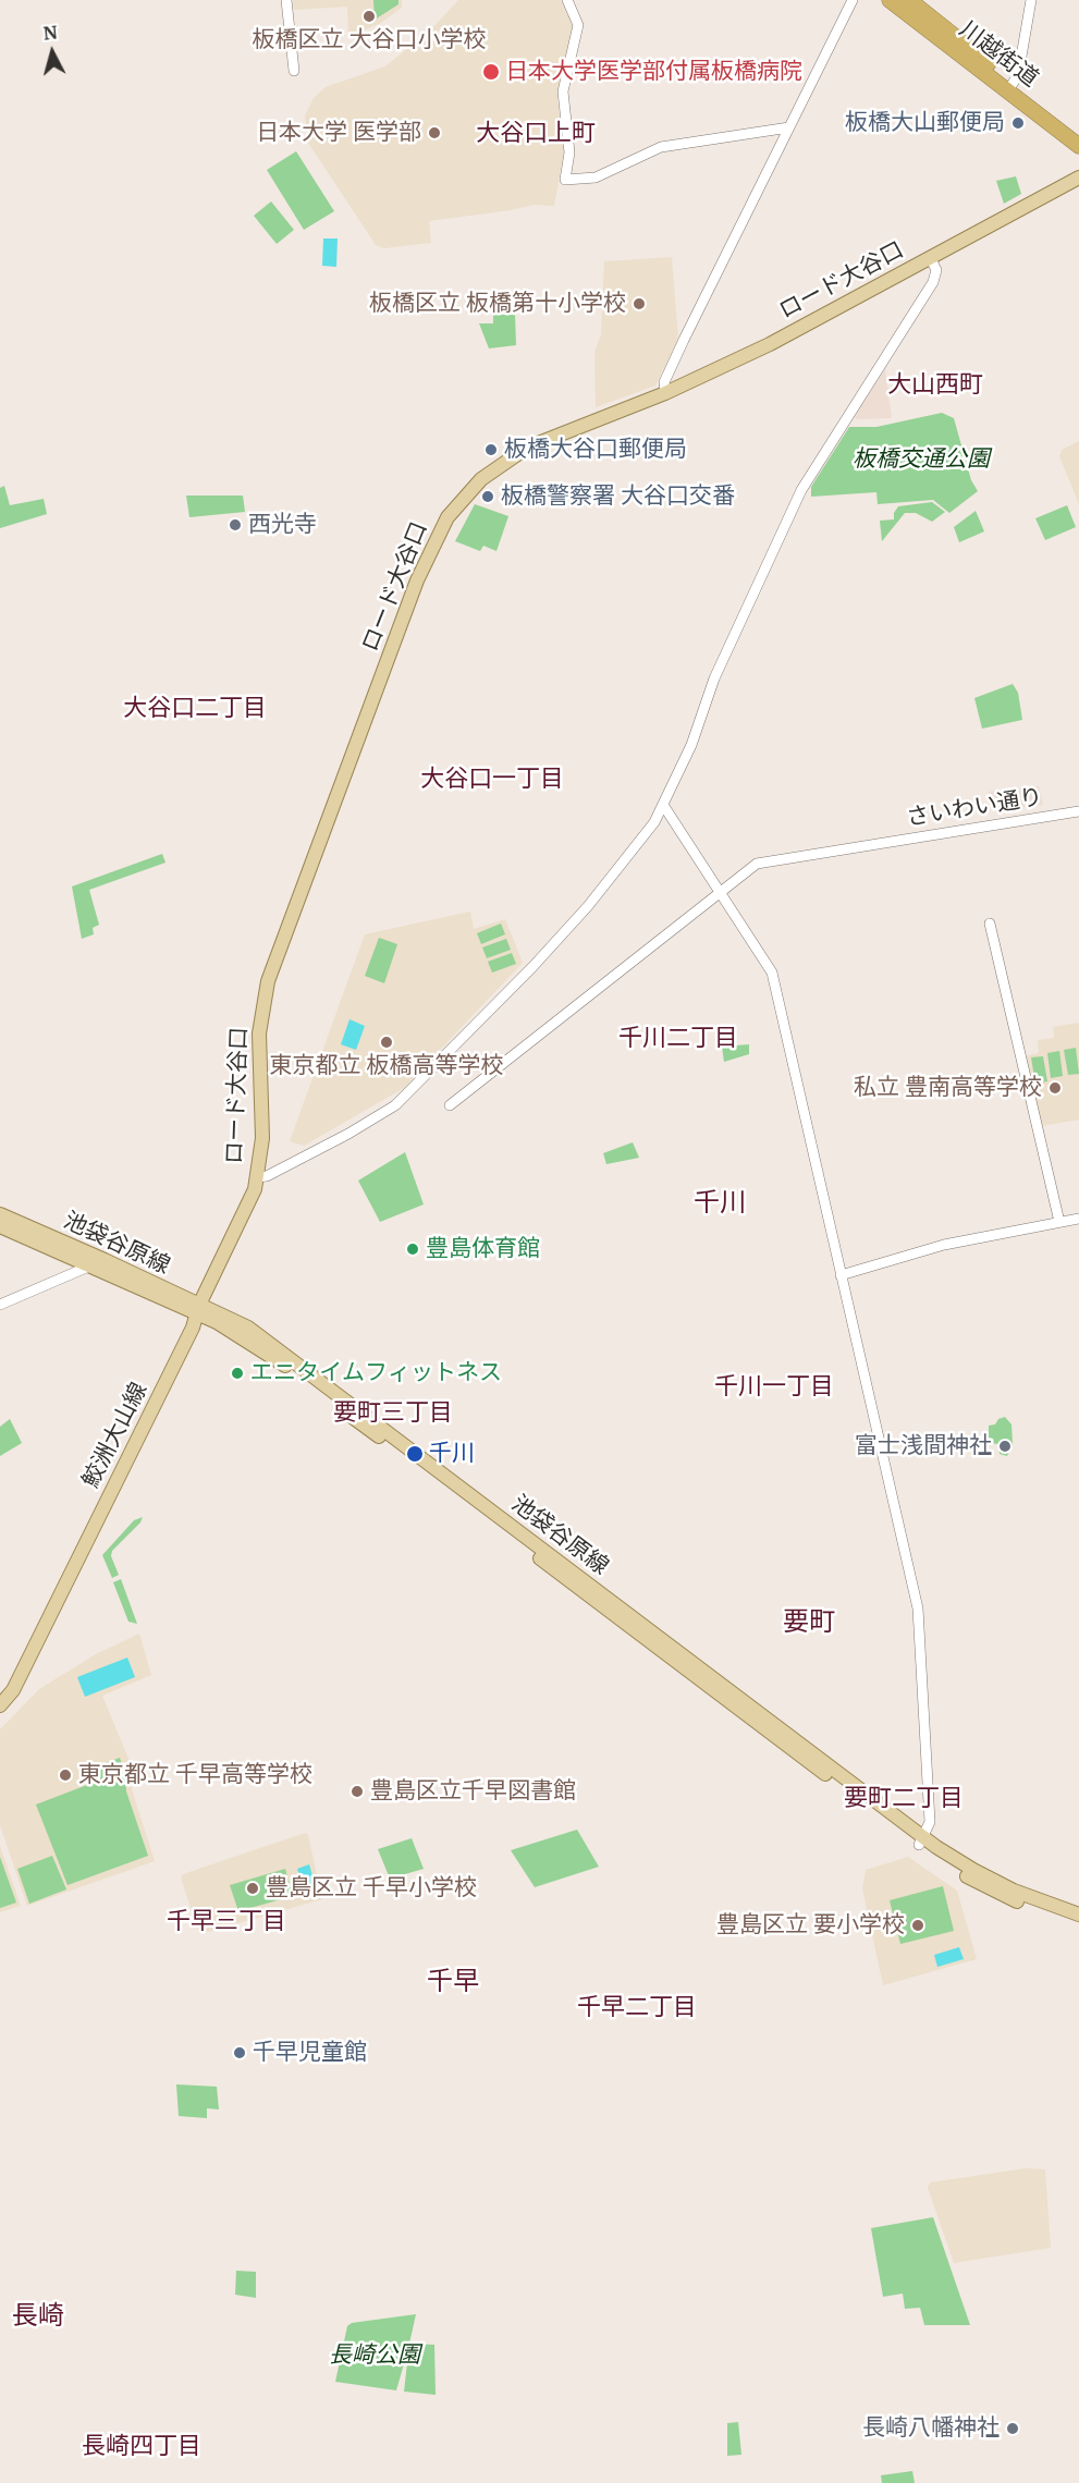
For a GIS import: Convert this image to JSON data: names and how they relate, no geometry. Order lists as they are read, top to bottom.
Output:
{
  "streets": {
    "highway": ["川越街道"],
    "main road": ["ロード大谷口", "池袋谷原線", "鮫洲大山線"],
    "street": ["さいわい通り"]
  },
  "crossings": [
    ["ロード大谷口", "鮫洲大山線"],
    ["池袋谷原線", "鮫洲大山線"]
  ],
  "districts": [
    "大谷口上町",
    "大山西町",
    "大谷口二丁目",
    "大谷口一丁目",
    "千川二丁目",
    "千川",
    "千川一丁目",
    "要町三丁目",
    "要町",
    "要町二丁目",
    "千早三丁目",
    "千早",
    "千早二丁目",
    "長崎",
    "長崎四丁目"
  ],
  "parks": ["板橋交通公園", "長崎公園"],
  "places": [
    "板橋区立 大谷口小学校",
    "日本大学医学部付属板橋病院",
    "板橋大山郵便局",
    "日本大学 医学部",
    "板橋区立 板橋第十小学校",
    "板橋大谷口郵便局",
    "板橋警察署 大谷口交番",
    "西光寺",
    "東京都立 板橋高等学校",
    "私立 豊南高等学校",
    "豊島体育館",
    "エニタイムフィットネス",
    "富士浅間神社",
    "千川",
    "東京都立 千早高等学校",
    "豊島区立千早図書館",
    "豊島区立 千早小学校",
    "豊島区立 要小学校",
    "千早児童館",
    "長崎八幡神社"
  ],
  "north": "top"
}
